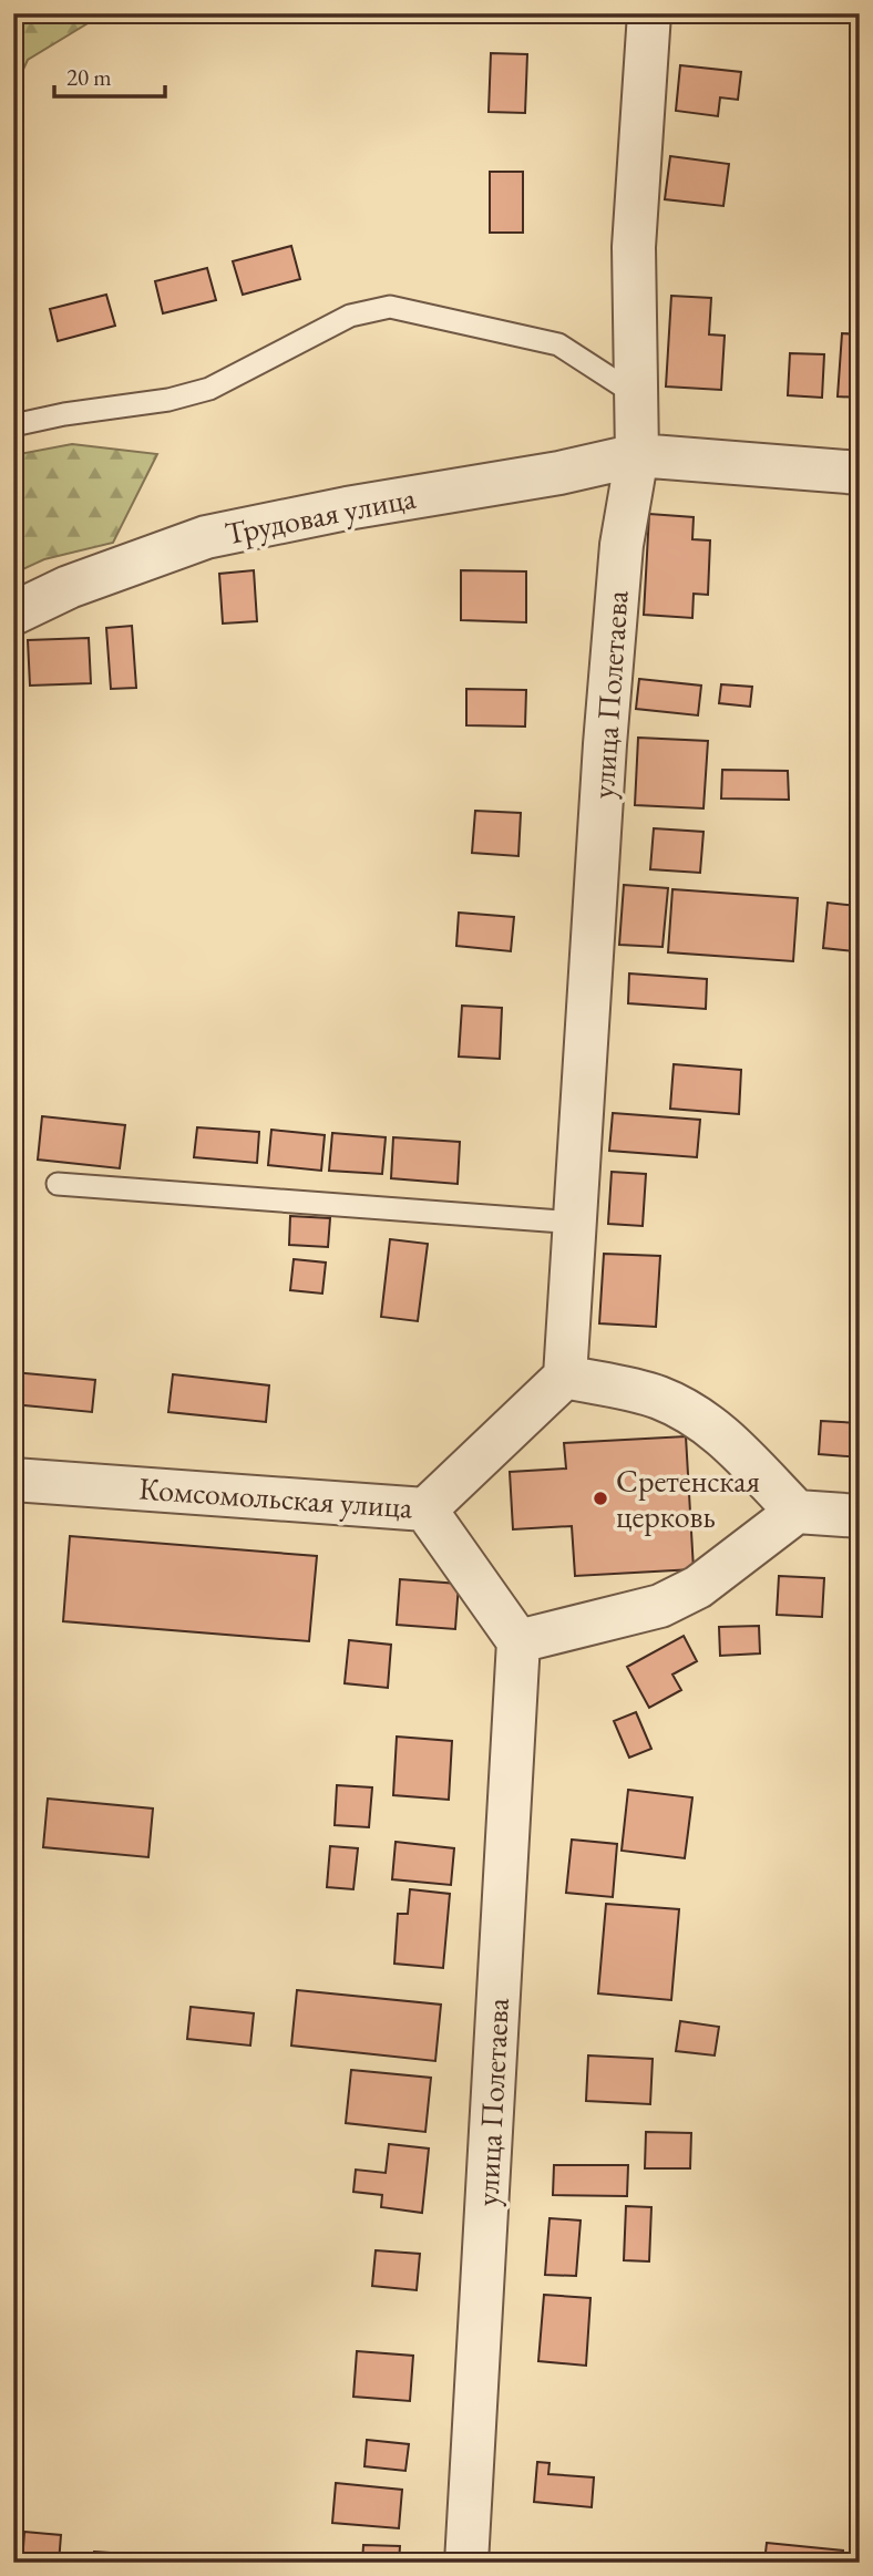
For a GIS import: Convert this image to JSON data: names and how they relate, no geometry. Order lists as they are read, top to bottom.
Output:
{
  "streets": {
    "street": ["Трудовая улица", "улица Полетаева", "Комсомольская улица"]
  },
  "crossings": [
    ["Трудовая улица", "улица Полетаева"],
    ["улица Полетаева", "Комсомольская улица"]
  ],
  "places": ["Сретенская церковь"],
  "scale_bar": "20 m"
}
